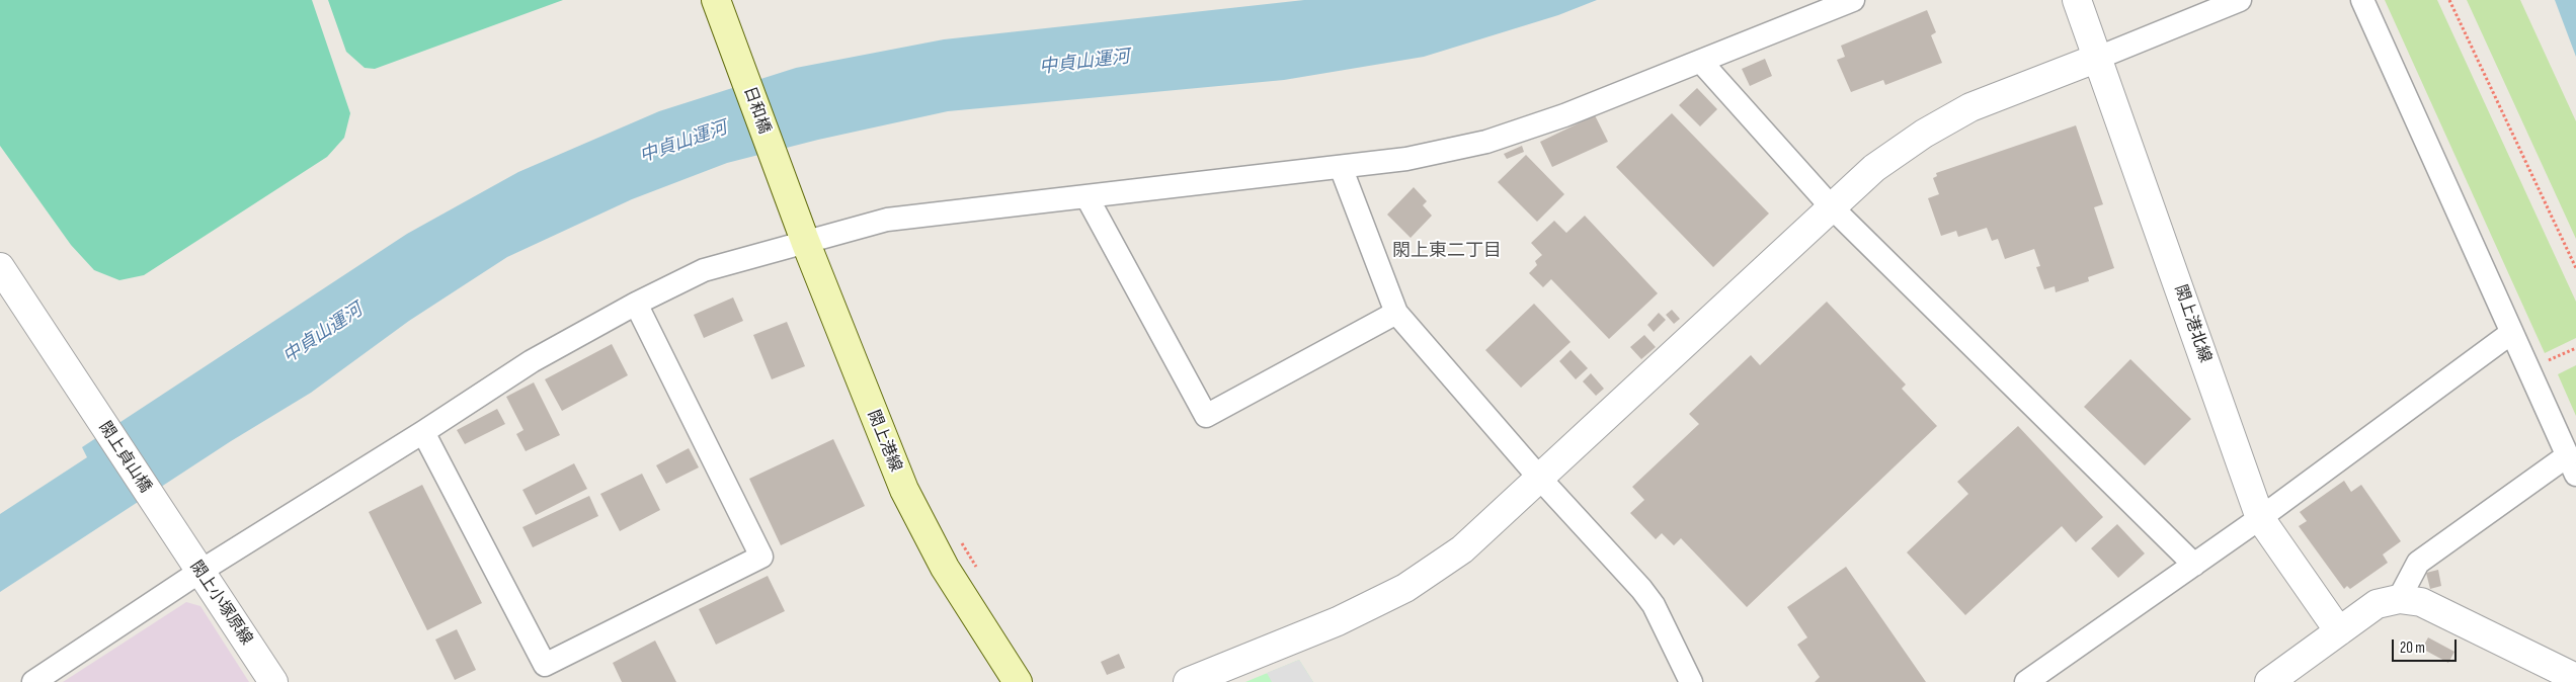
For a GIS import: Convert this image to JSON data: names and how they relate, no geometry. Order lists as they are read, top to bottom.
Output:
{
  "streets": {
    "main road": ["日和橋", "閖上港線"],
    "street": ["閖上港北線", "閖上貞山橋", "閖上小塚原線"]
  },
  "crossings": [
    ["日和橋", "閖上港線"],
    ["閖上貞山橋", "閖上小塚原線"]
  ],
  "districts": ["閖上東二丁目"],
  "water": ["中貞山運河"],
  "scale_bar": "20 m"
}
